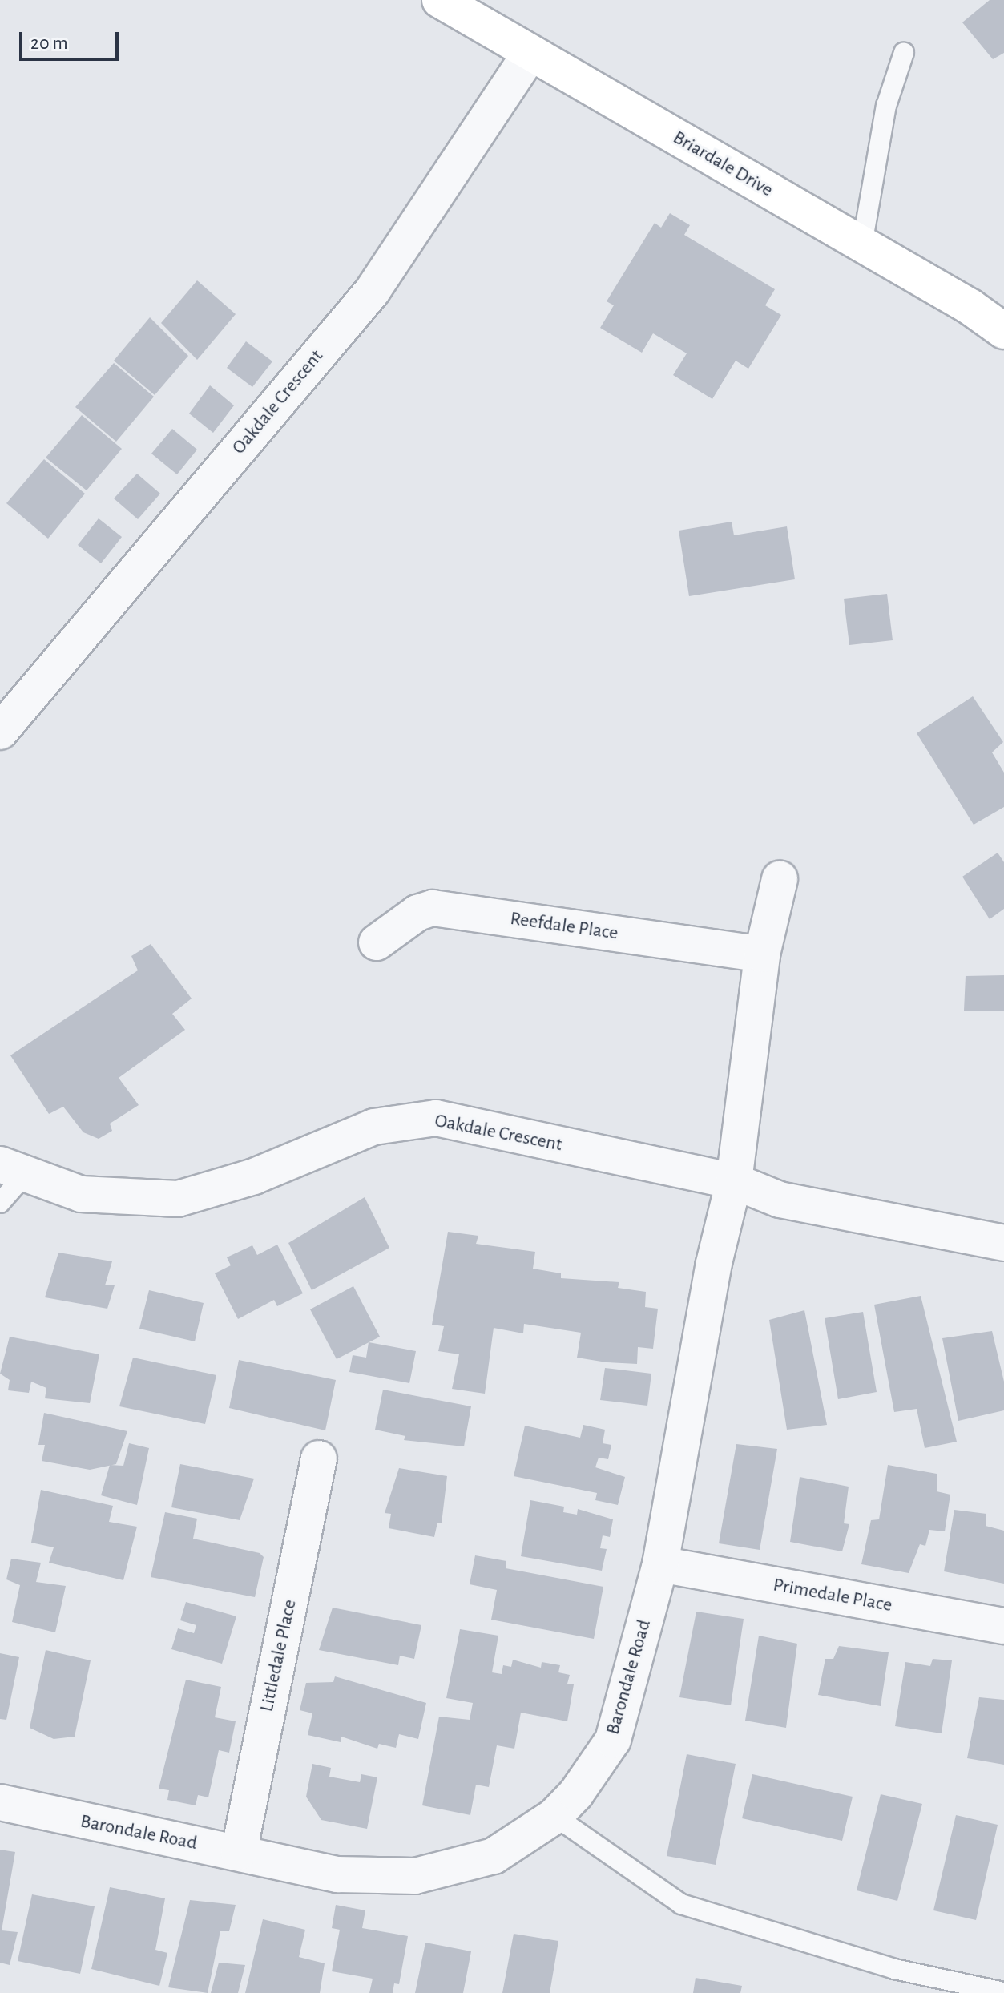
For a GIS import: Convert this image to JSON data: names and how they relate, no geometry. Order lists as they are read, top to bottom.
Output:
{
  "streets": {
    "street": [
      "Briardale Drive",
      "Oakdale Crescent",
      "Reefdale Place",
      "Primedale Place",
      "Littledale Place",
      "Barondale Road"
    ]
  },
  "crossings": [
    ["Briardale Drive", "Oakdale Crescent"],
    ["Oakdale Crescent", "Barondale Road"],
    ["Primedale Place", "Barondale Road"],
    ["Littledale Place", "Barondale Road"]
  ],
  "scale_bar": "20 m"
}
